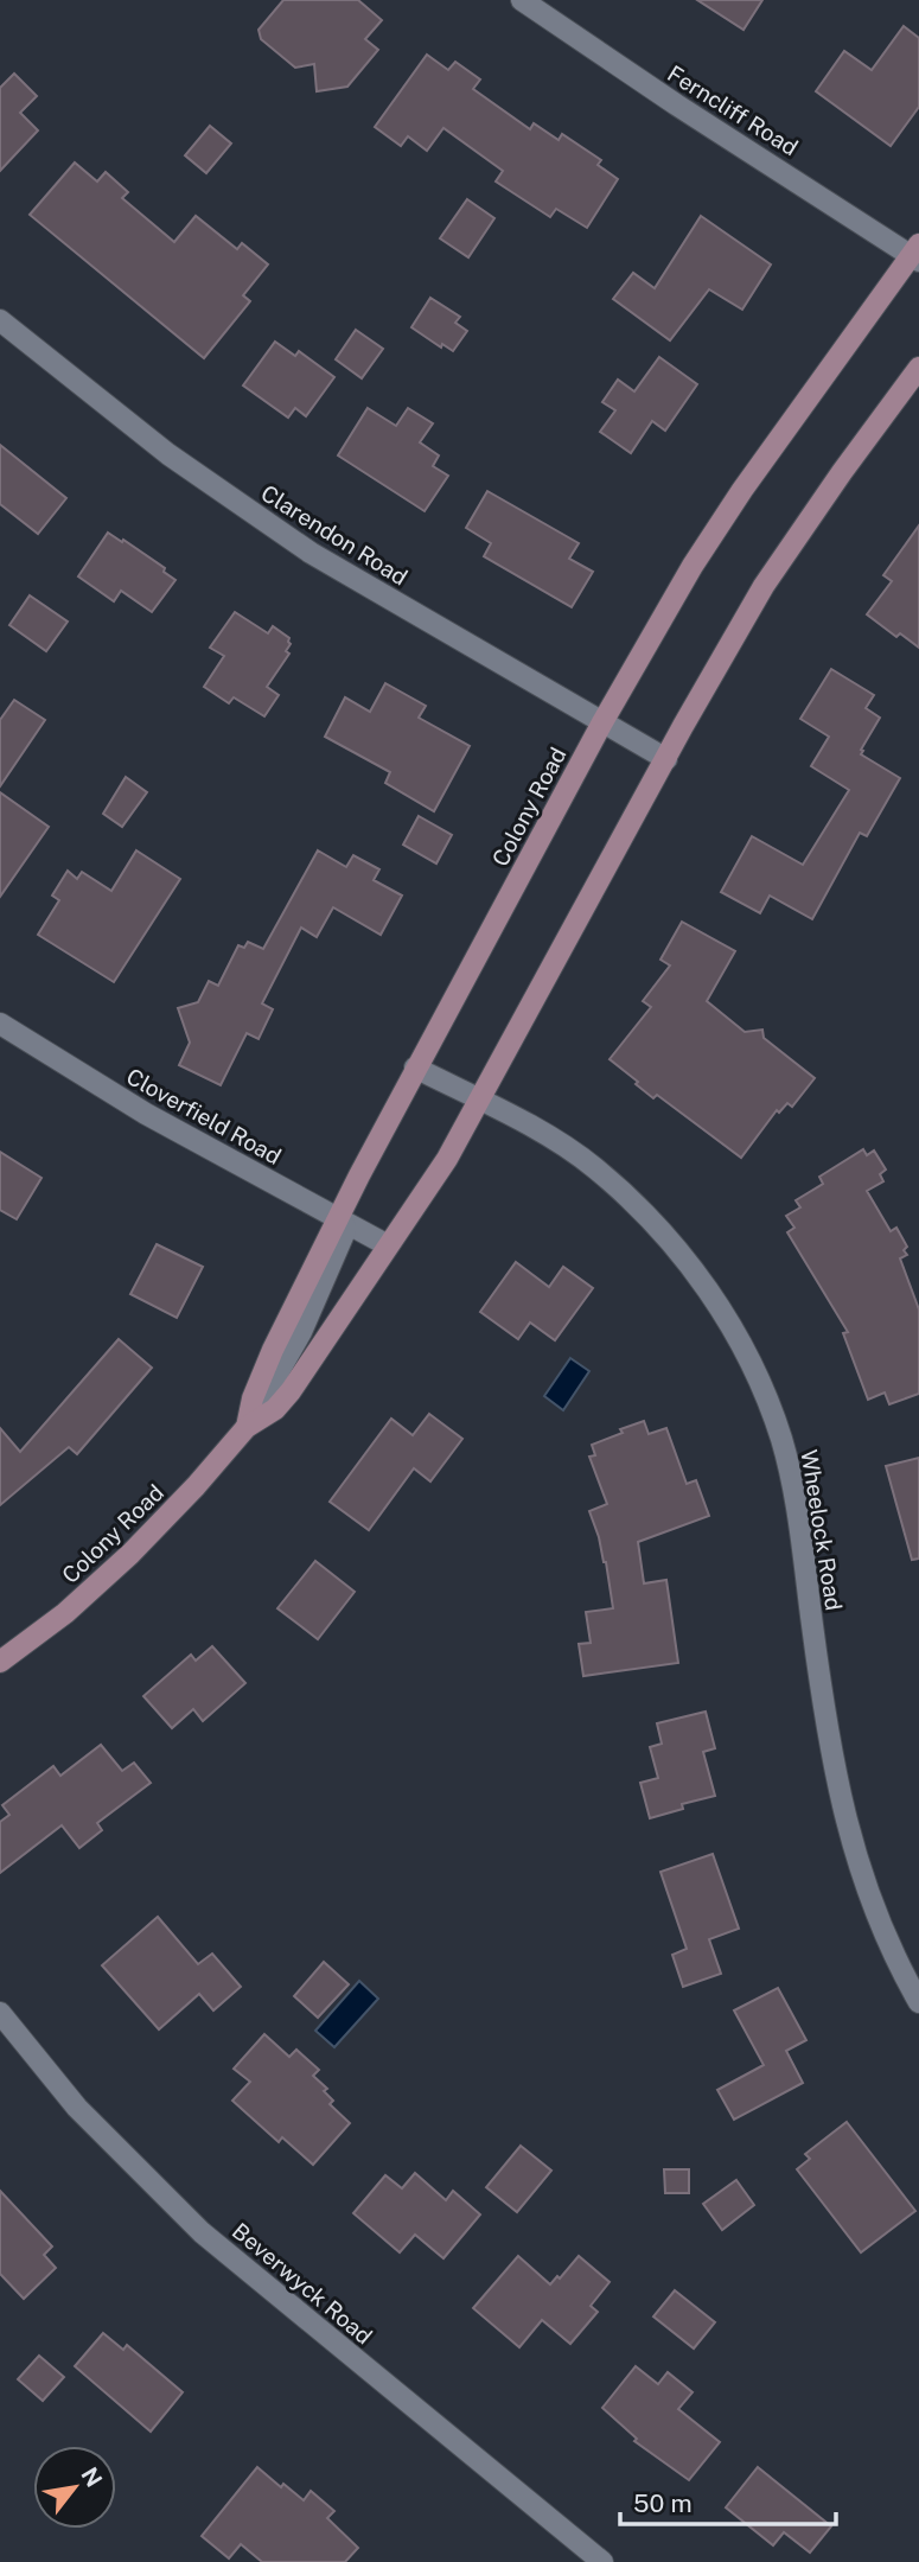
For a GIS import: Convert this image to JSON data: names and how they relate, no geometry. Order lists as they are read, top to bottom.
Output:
{
  "streets": {
    "street": [
      "Ferncliff Road",
      "Clarendon Road",
      "Colony Road",
      "Cloverfield Road",
      "Wheelock Road",
      "Beverwyck Road"
    ]
  },
  "crossings": [
    ["Ferncliff Road", "Colony Road"],
    ["Clarendon Road", "Colony Road"],
    ["Colony Road", "Cloverfield Road"],
    ["Colony Road", "Wheelock Road"]
  ],
  "scale_bar": "50 m",
  "north": "top right"
}
